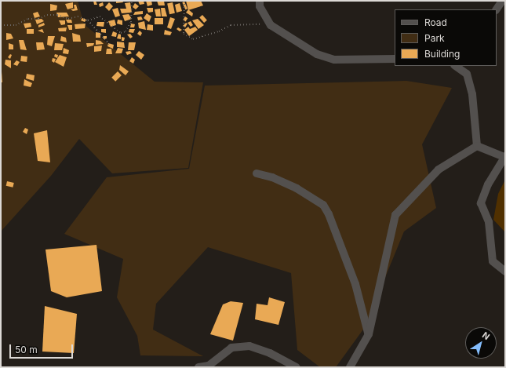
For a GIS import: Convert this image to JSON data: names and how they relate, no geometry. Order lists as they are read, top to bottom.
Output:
{
  "legend": ["Road", "Park", "Building"],
  "scale_bar": "50 m",
  "north": "top right"
}
